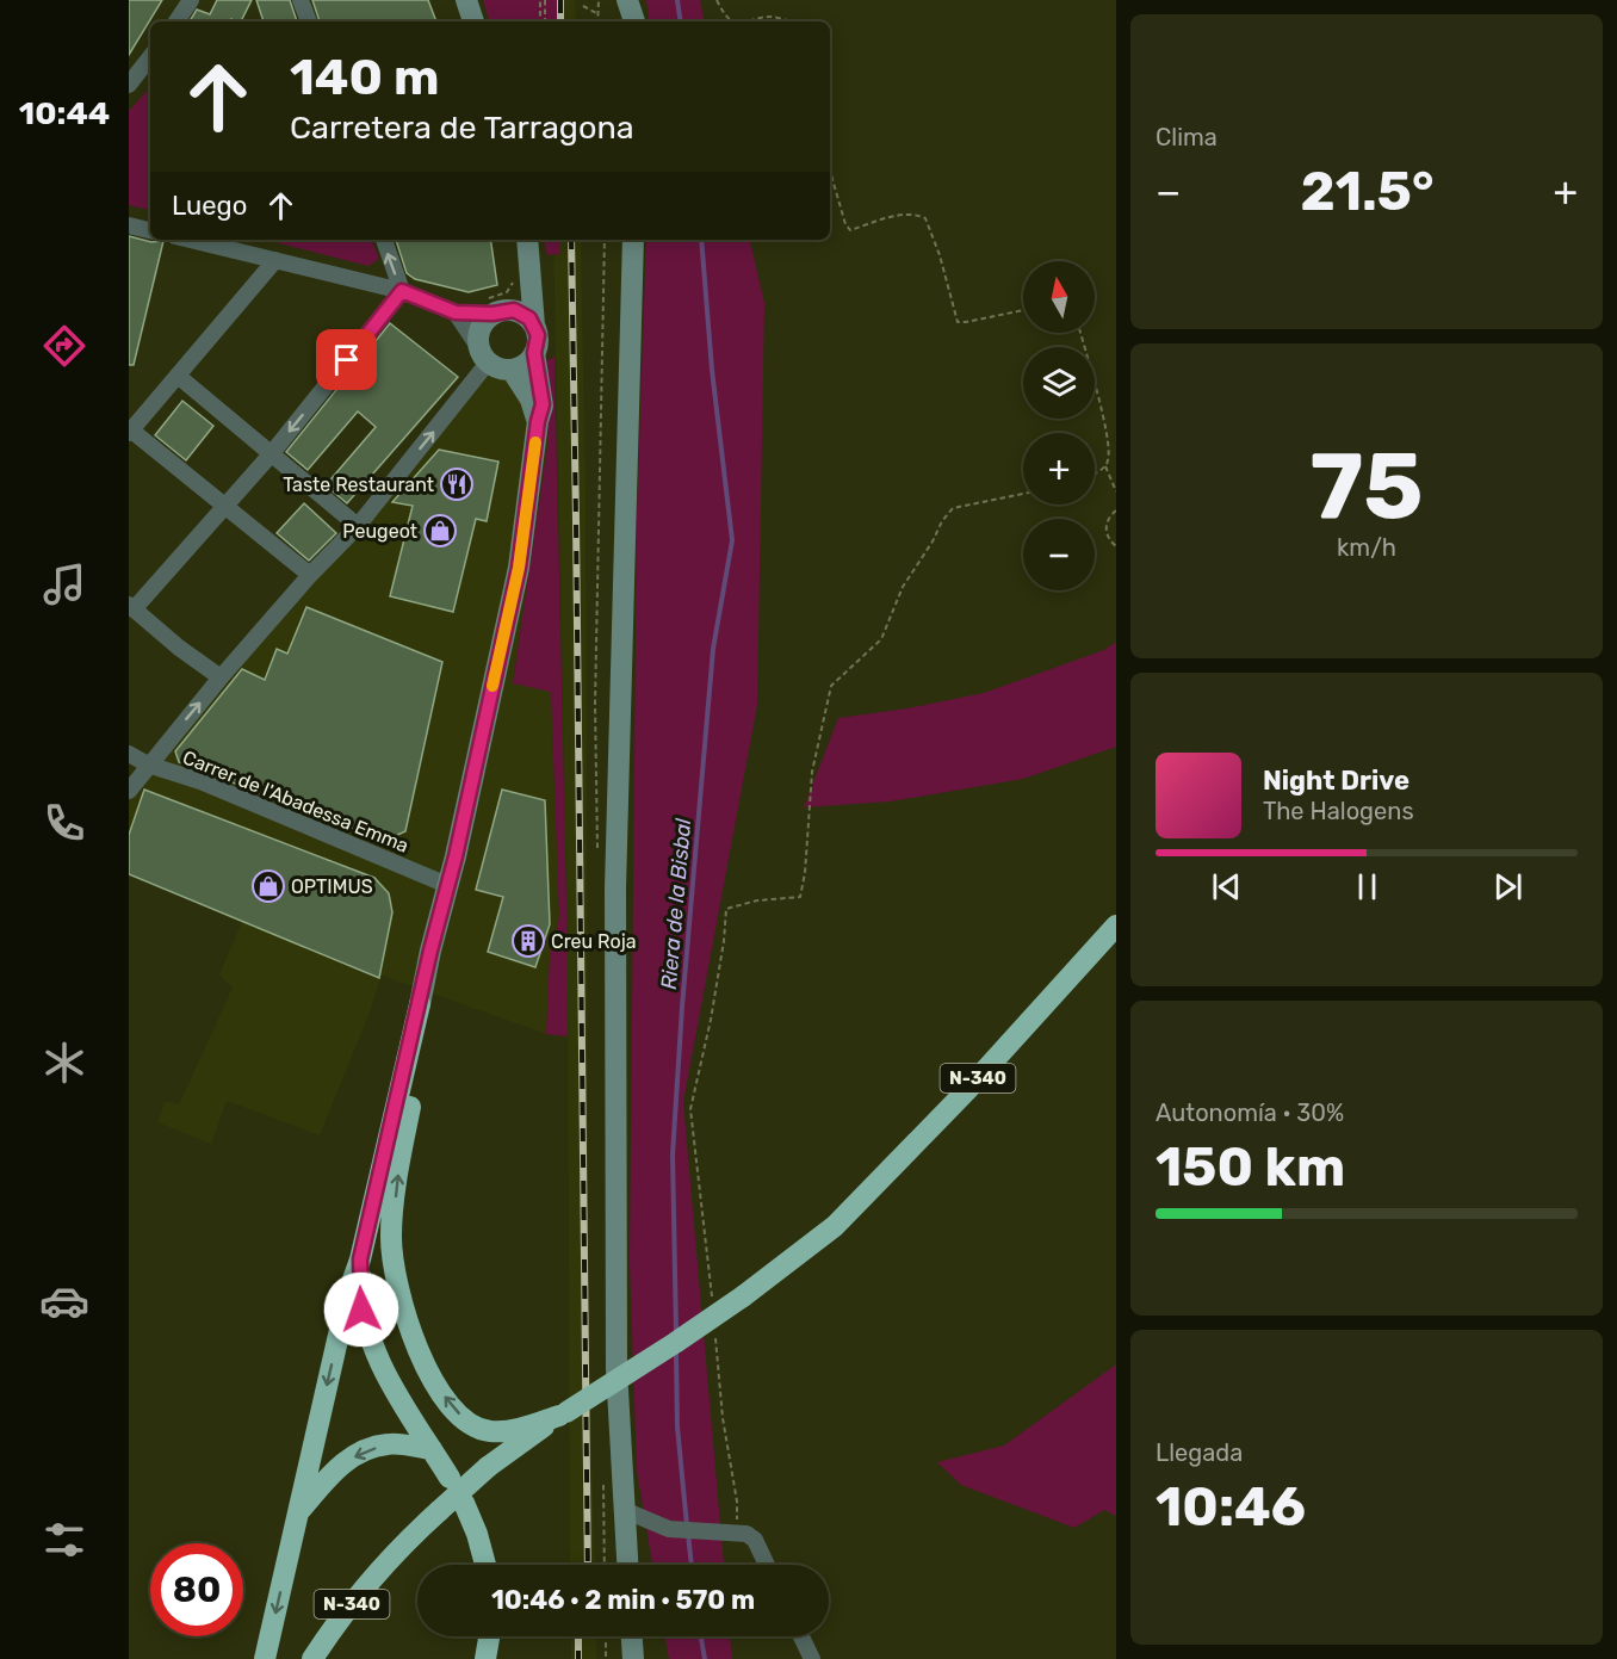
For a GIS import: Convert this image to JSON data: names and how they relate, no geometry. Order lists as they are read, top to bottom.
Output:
{
  "streets": {
    "highway": ["N-340"],
    "street": ["Carrer de l'Abadessa Emma"]
  },
  "water": ["Riera de la Bisbal"],
  "places": {
    "restaurant": ["Taste Restaurant"],
    "shop": ["Peugeot", "OPTIMUS"],
    "building": ["Creu Roja"]
  },
  "north": "top",
  "page": {
    "tabs": "10:44",
    "tile": [
      "Clima",
      ["75", "km/h"],
      ["Autonomía · 30%", "150 km"],
      ["Llegada", "10:46"]
    ],
    "turn": ["140 m", "Carretera de Tarragona"],
    "heat": ["−", "21.5°", "+"],
    "then": "Luego",
    "map_buttons": ["+", "−"],
    "song": ["Night Drive", "The Halogens"],
    "limit": "80",
    "trip": "10:46 · 2 min · 570 m"
  }
}
